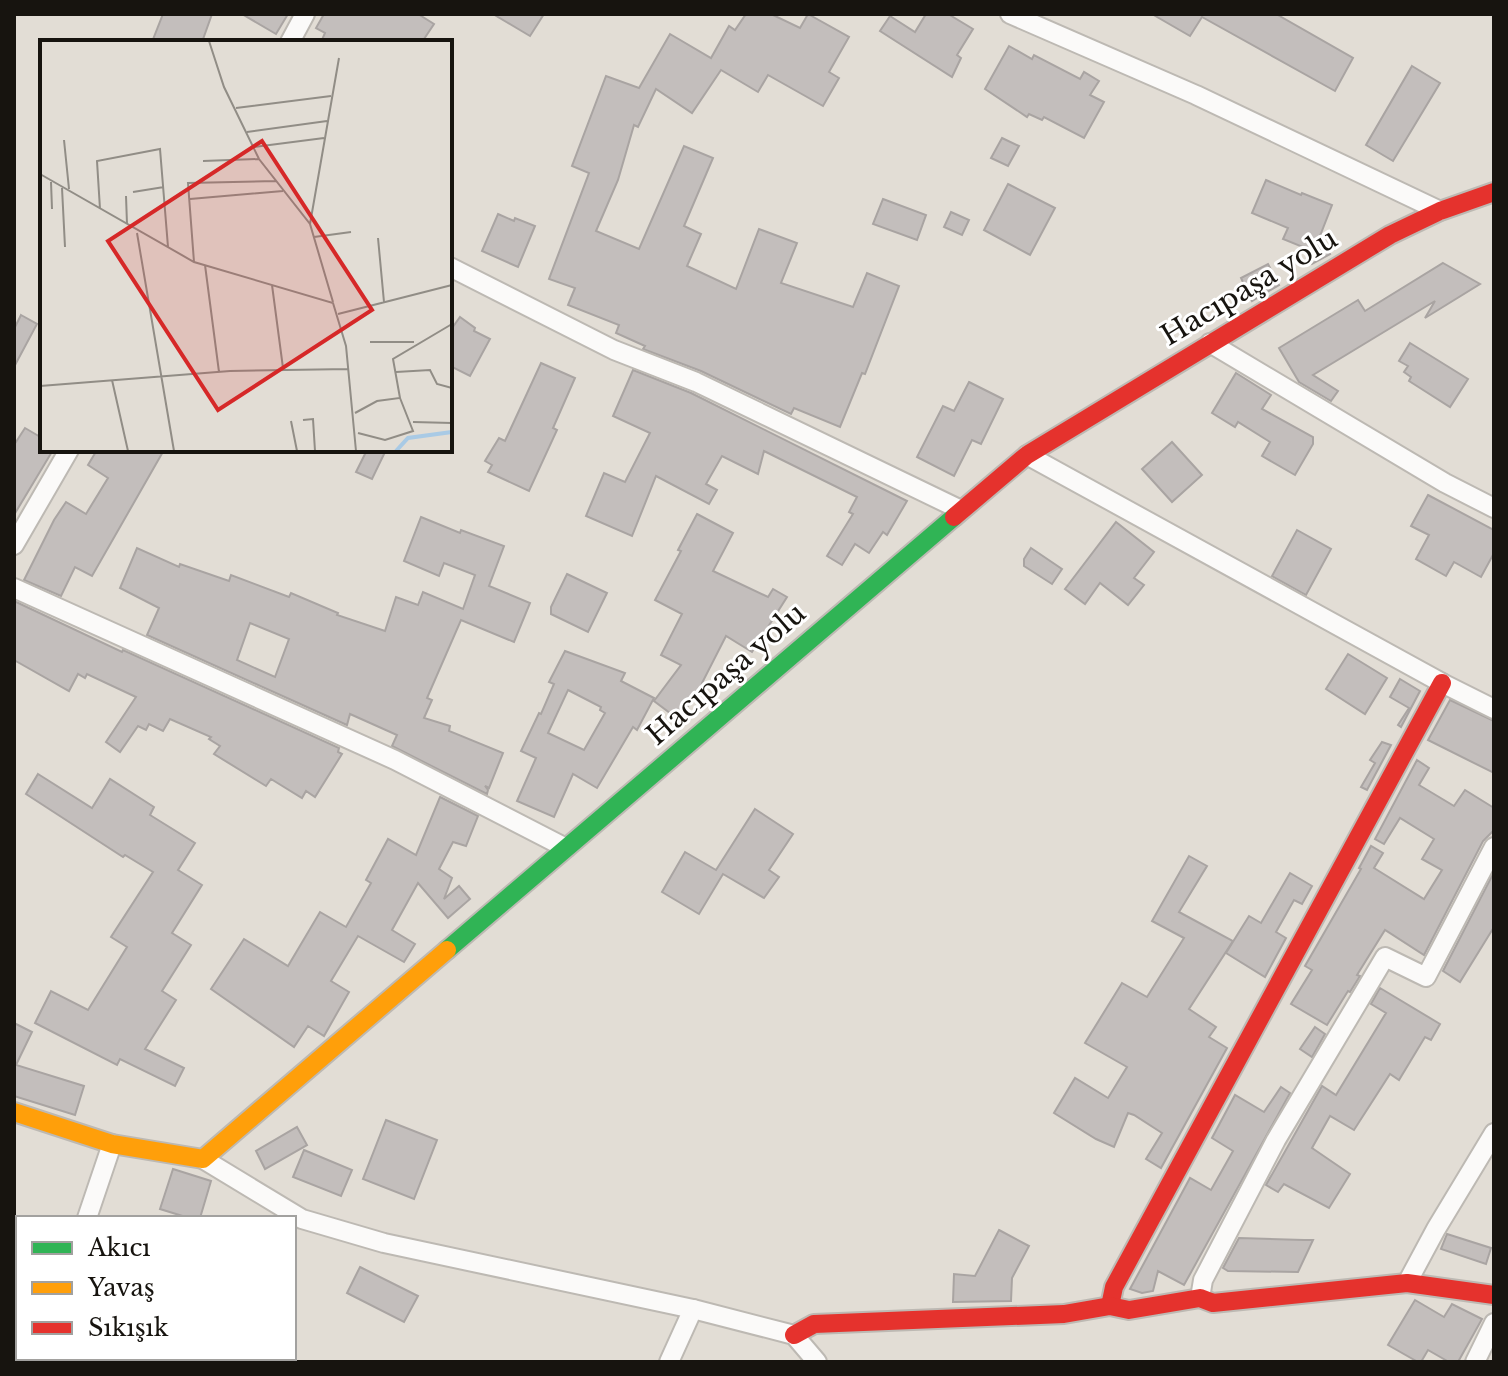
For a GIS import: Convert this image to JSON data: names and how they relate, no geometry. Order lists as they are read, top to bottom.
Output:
{
  "streets": {
    "main road": ["Hacıpaşa yolu"]
  },
  "legend": ["Akıcı", "Yavaş", "Sıkışık"]
}
